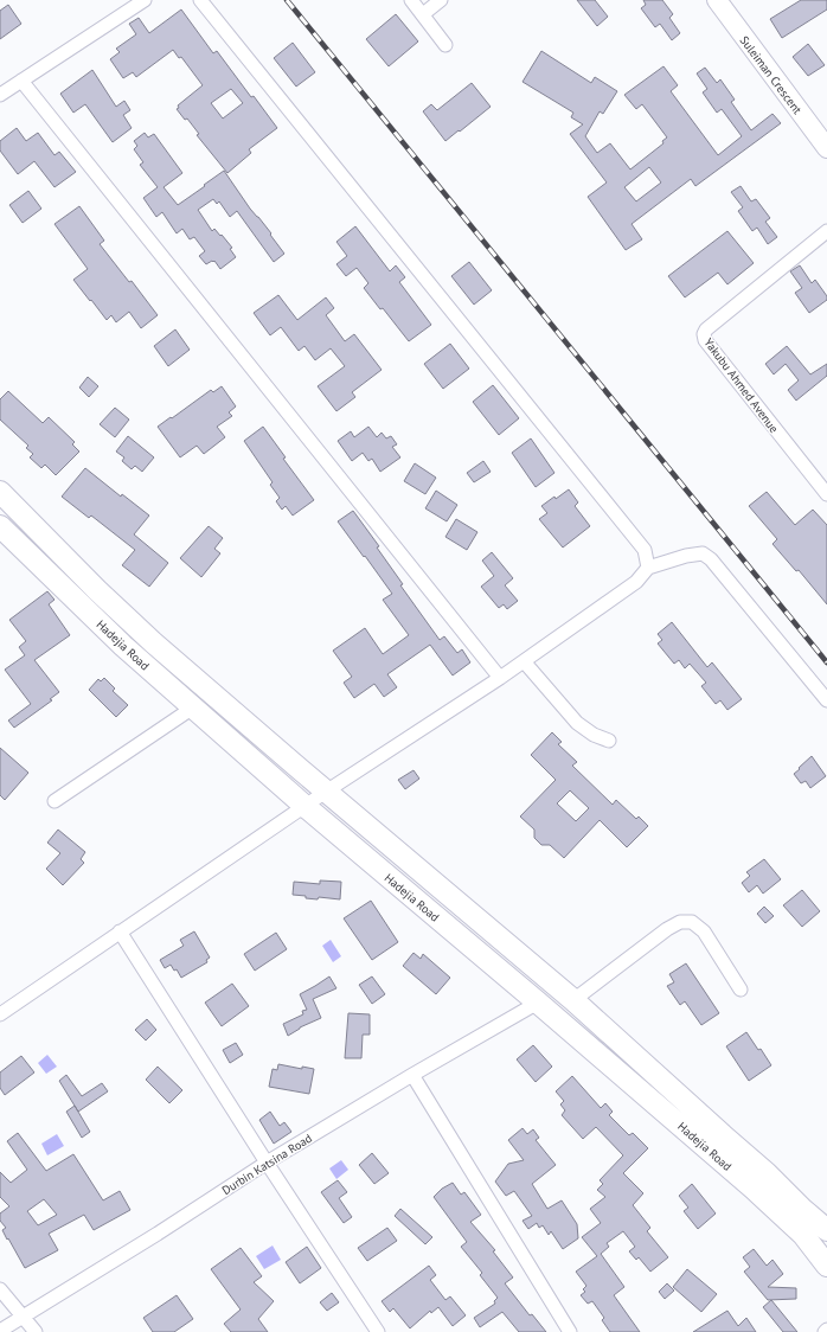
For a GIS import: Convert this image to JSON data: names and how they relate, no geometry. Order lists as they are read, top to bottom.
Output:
{
  "streets": {
    "main road": ["Hadejia Road"],
    "street": ["Suleiman Crescent", "Yakubu Ahmed Avenue", "Durbin Katsina Road"]
  },
  "crossings": [
    ["Hadejia Road", "Durbin Katsina Road"]
  ]
}
